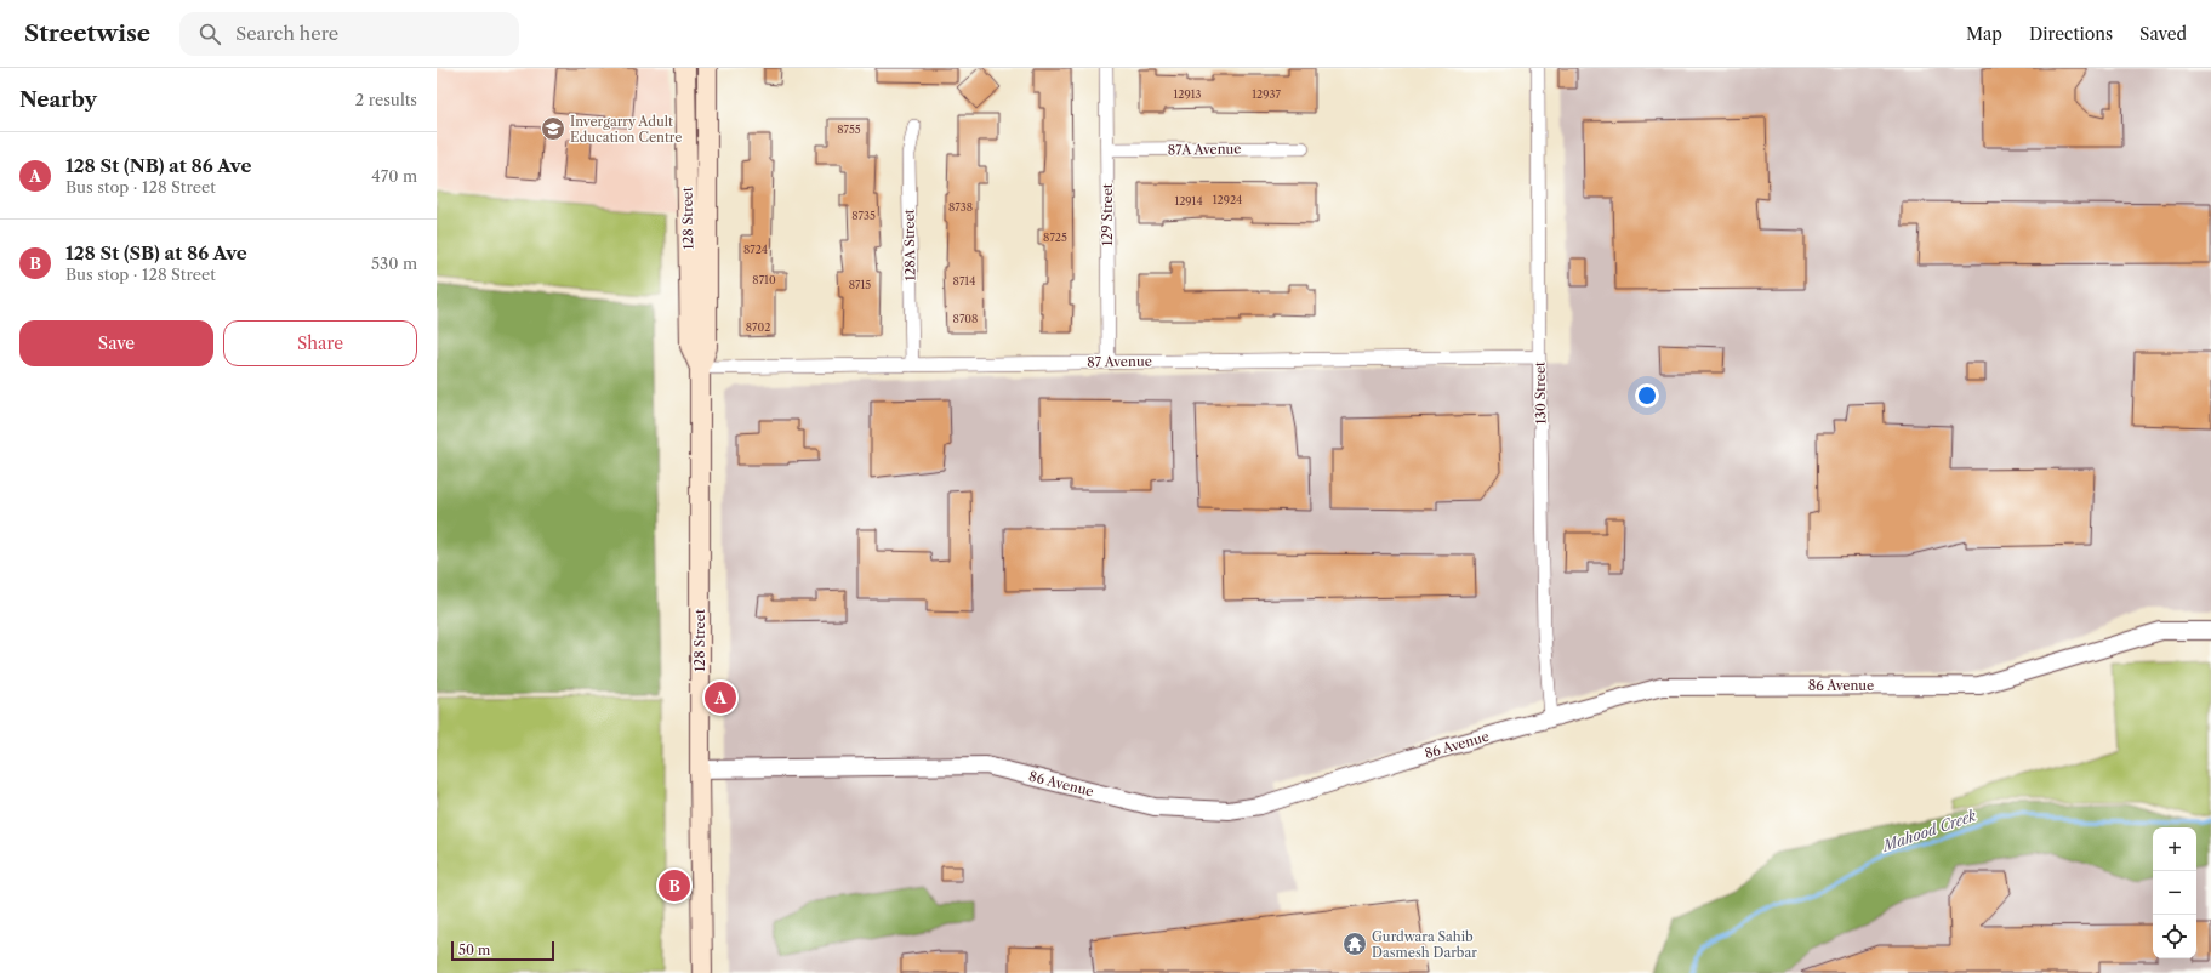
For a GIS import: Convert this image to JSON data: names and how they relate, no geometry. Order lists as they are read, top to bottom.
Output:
{
  "streets": {
    "main road": ["128 Street"],
    "street": [
      "87A Avenue",
      "129 Street",
      "128A Street",
      "87 Avenue",
      "130 Street",
      "86 Avenue"
    ]
  },
  "crossings": [
    ["87A Avenue", "129 Street"],
    ["129 Street", "87 Avenue"],
    ["128 Street", "87 Avenue"],
    ["128 Street", "86 Avenue"],
    ["128A Street", "87 Avenue"],
    ["87 Avenue", "130 Street"],
    ["130 Street", "86 Avenue"]
  ],
  "water": ["Mahood Creek"],
  "places": {
    "school or university": ["Invergarry Adult Education Centre"],
    "temple": ["Gurdwara Sahib Dasmesh Darbar"]
  },
  "house_numbers": [
    "12913",
    "12937",
    "8755",
    "12924",
    "12914",
    "8738",
    "8735",
    "8725",
    "8724",
    "8710",
    "8714",
    "8715",
    "8708",
    "8702"
  ],
  "scale_bar": "50 m",
  "page": {
    "header": "Streetwise",
    "search": "Search here",
    "nav": ["Map", "Directions", "Saved"],
    "heading": ["Nearby", "2 results"],
    "list": [
      {
        "mark": "A",
        "name": "128 St (NB) at 86 Ave",
        "note": "Bus stop · 128 Street",
        "value": "470 m"
      },
      {
        "mark": "B",
        "name": "128 St (SB) at 86 Ave",
        "note": "Bus stop · 128 Street",
        "value": "530 m"
      }
    ],
    "buttons": ["Save", "Share"],
    "pins": ["A", "B"],
    "map_buttons": ["+", "−"],
    "scale": "50 m"
  }
}
